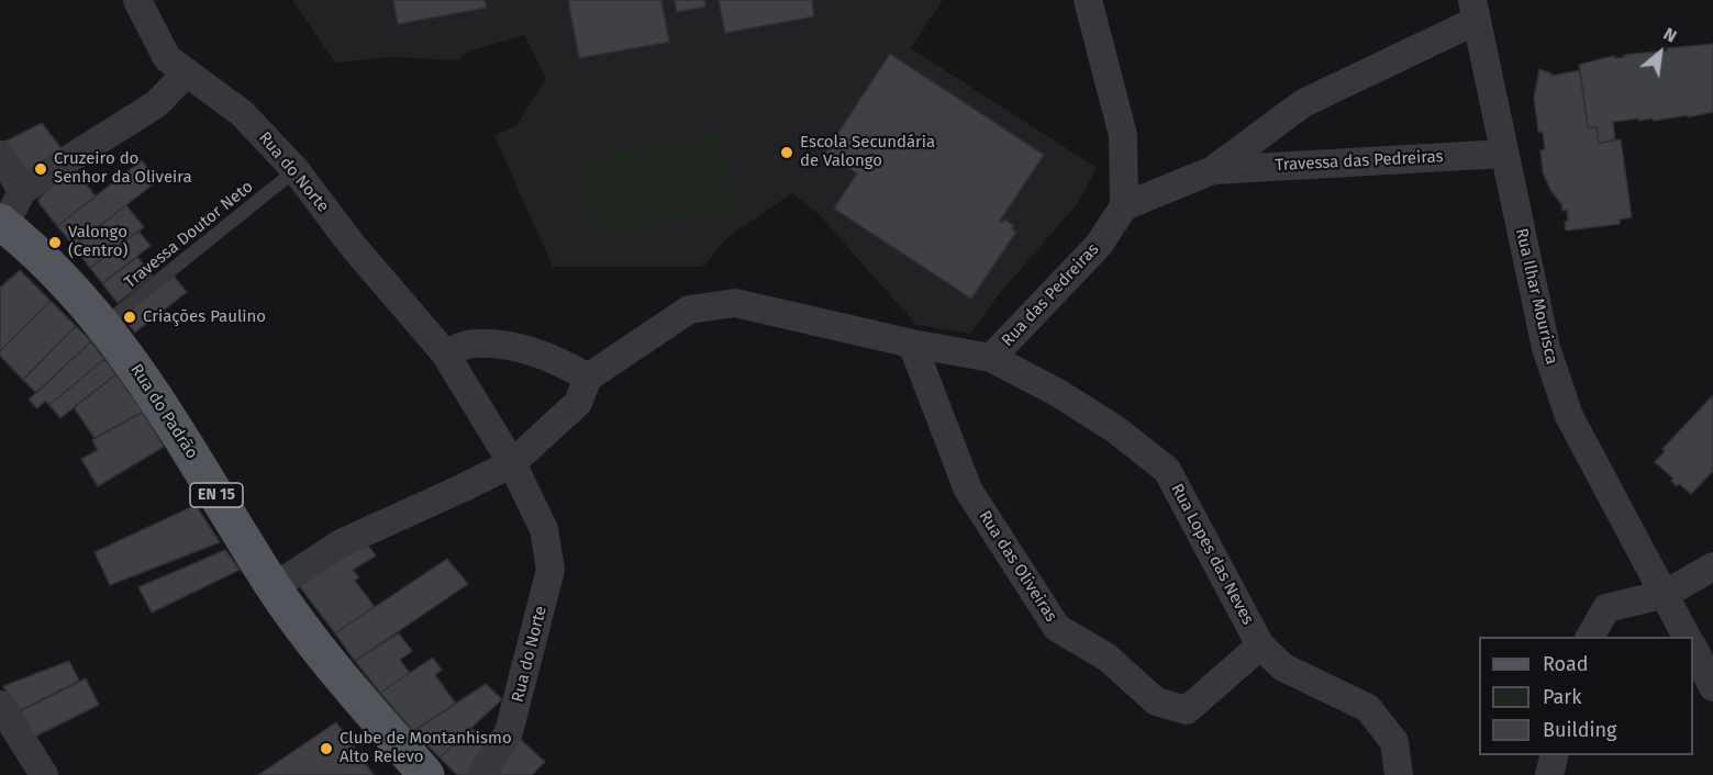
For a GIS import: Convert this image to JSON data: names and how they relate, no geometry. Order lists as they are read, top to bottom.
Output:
{
  "streets": {
    "main road": ["Rua do Padrão", "EN 15"],
    "street": [
      "Travessa das Pedreiras",
      "Rua do Norte",
      "Rua das Pedreiras",
      "Rua Ilhar Mourisca",
      "Rua Lopes das Neves",
      "Rua das Oliveiras"
    ],
    "lane": ["Travessa Doutor Neto"]
  },
  "crossings": [
    ["Travessa das Pedreiras", "Rua Ilhar Mourisca"],
    ["Rua do Norte", "Travessa Doutor Neto"],
    ["Travessa Doutor Neto", "Rua do Padrão"],
    ["Rua das Pedreiras", "Rua Lopes das Neves"],
    ["Rua das Pedreiras", "Rua das Oliveiras"],
    ["Rua Lopes das Neves", "Rua das Oliveiras"]
  ],
  "places": [
    "Escola Secundária de Valongo",
    "Cruzeiro do Senhor da Oliveira",
    "Valongo (Centro)",
    "Criações Paulino",
    "Clube de Montanhismo Alto Relevo"
  ],
  "legend": ["Road", "Park", "Building"],
  "north": "top right"
}
